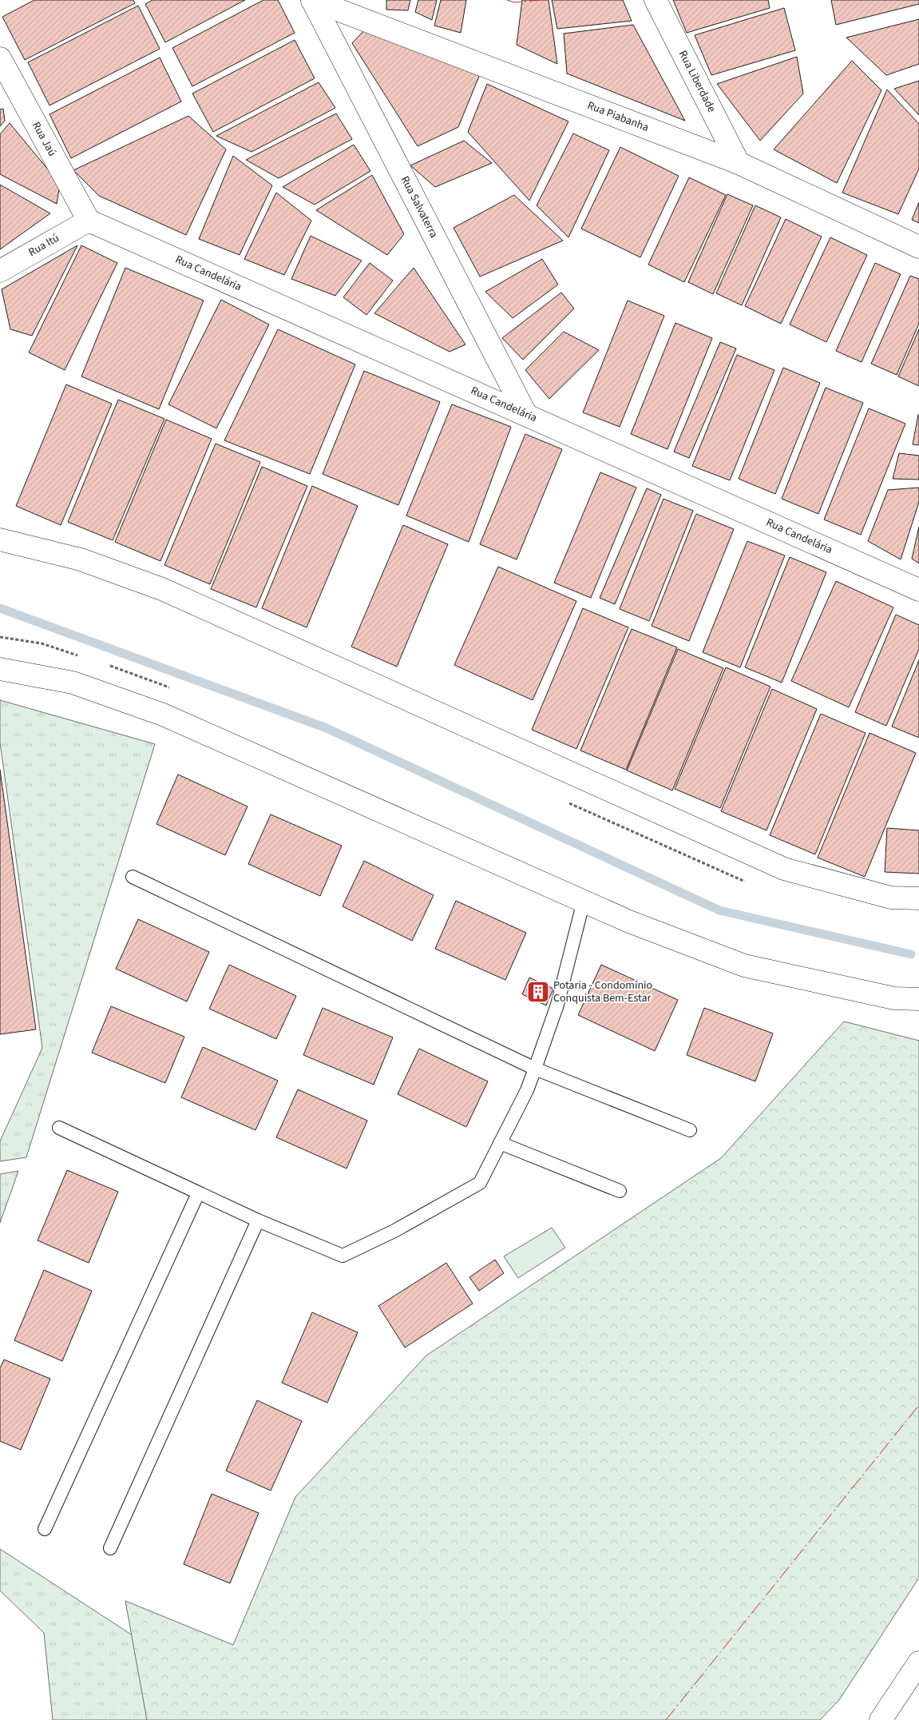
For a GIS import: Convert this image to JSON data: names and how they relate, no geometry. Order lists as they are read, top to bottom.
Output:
{
  "streets": {
    "street": [
      "Rua Liberdade",
      "Rua Piabanha",
      "Rua Jaú",
      "Rua Salvaterra",
      "Rua Itú",
      "Rua Candelária"
    ]
  },
  "crossings": [
    ["Rua Liberdade", "Rua Piabanha"],
    ["Rua Piabanha", "Rua Salvaterra"],
    ["Rua Jaú", "Rua Itú"],
    ["Rua Jaú", "Rua Candelária"],
    ["Rua Salvaterra", "Rua Candelária"],
    ["Rua Itú", "Rua Candelária"]
  ],
  "places": {
    "building": ["Potaria - Condomínio Conquista Bem-Estar"]
  }
}
